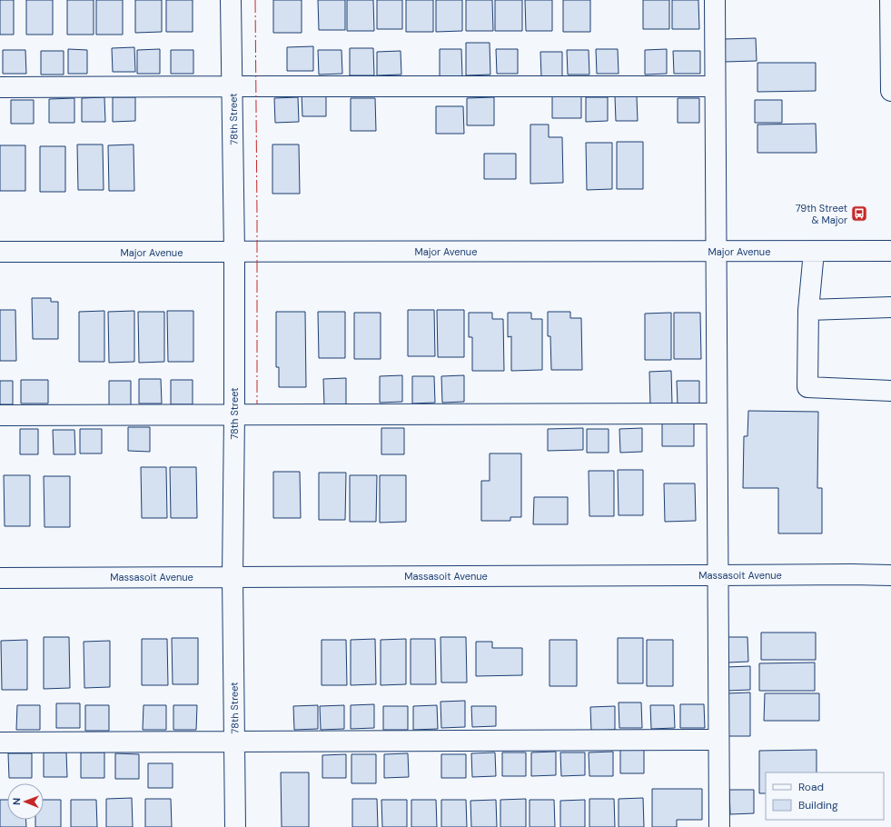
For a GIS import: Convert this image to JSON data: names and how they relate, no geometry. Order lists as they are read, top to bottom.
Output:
{
  "streets": {
    "street": ["78th Street", "Major Avenue", "Massasoit Avenue"]
  },
  "crossings": [
    ["78th Street", "Major Avenue"],
    ["78th Street", "Massasoit Avenue"]
  ],
  "places": {
    "bus stop": ["79th Street & Major"]
  },
  "legend": ["Road", "Building"],
  "north": "left"
}
